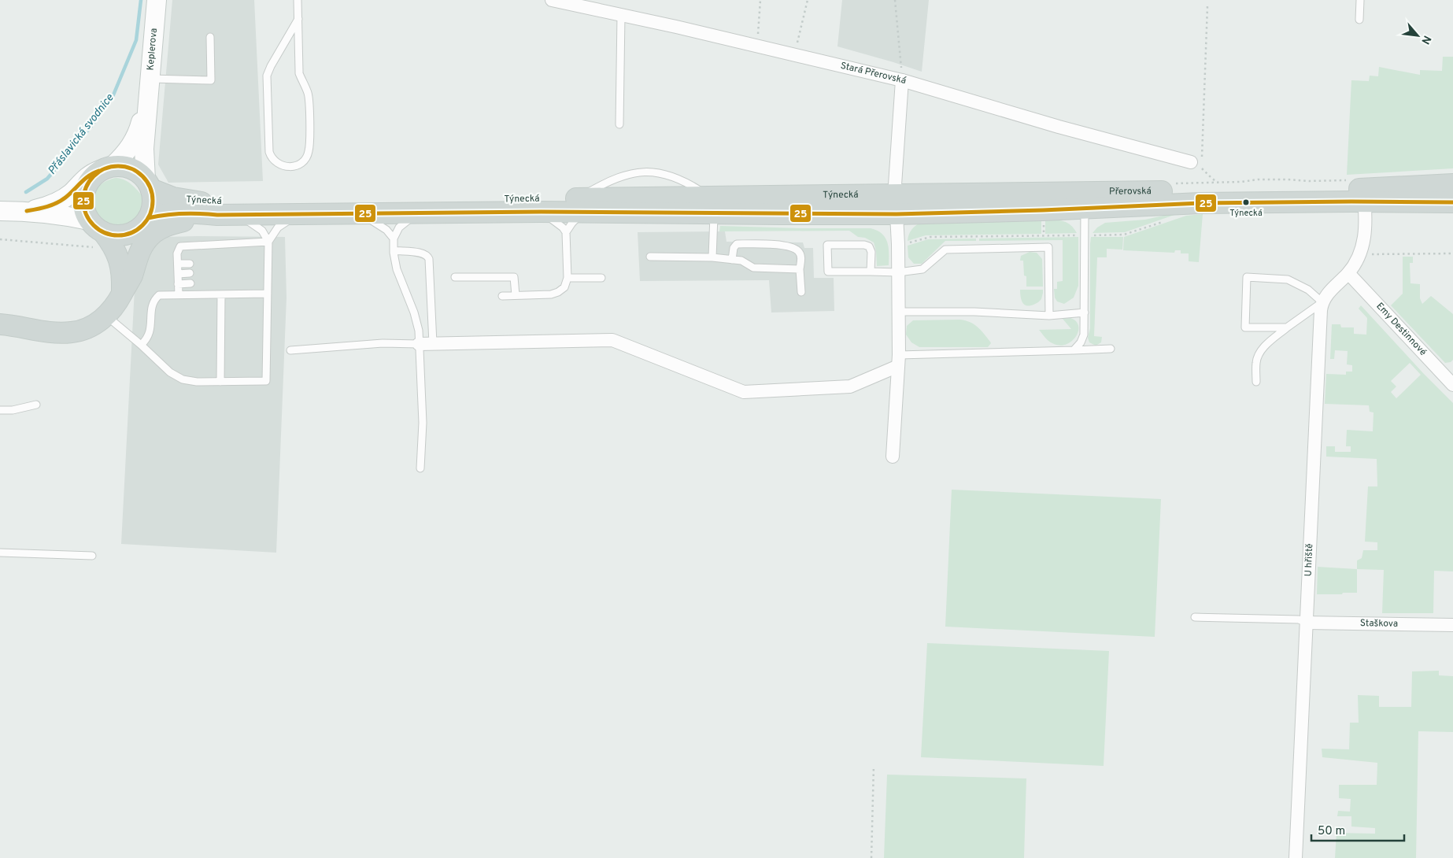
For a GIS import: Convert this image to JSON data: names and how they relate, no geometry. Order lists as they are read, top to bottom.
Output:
{
  "streets": {
    "main road": ["Keplerova", "Přerovská", "Týnecká"],
    "street": [
      "Stará Přerovská",
      "Emy Destinnové",
      "U hřiště",
      "Staškova"
    ]
  },
  "crossings": [
    ["Keplerova", "Týnecká"],
    ["Přerovská", "Týnecká"],
    ["Emy Destinnové", "U hřiště"],
    ["U hřiště", "Staškova"]
  ],
  "water": ["Přáslavická svodnice"],
  "places": ["Týnecká"],
  "lines": ["transit line 25"],
  "scale_bar": "50 m",
  "north": "bottom right"
}
